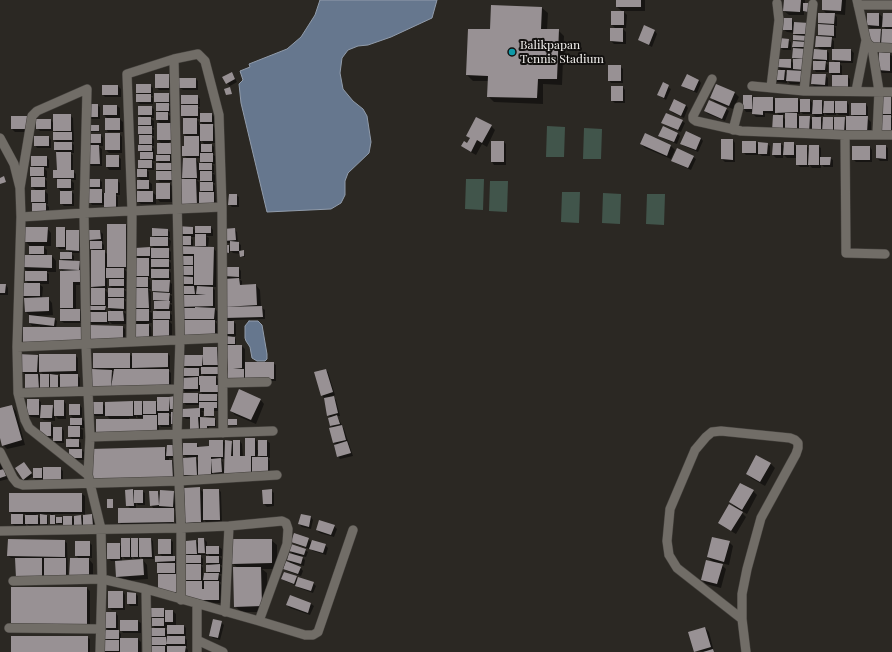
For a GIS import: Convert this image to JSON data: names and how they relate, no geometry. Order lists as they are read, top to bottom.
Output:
{
  "places": ["Balikpapan Tennis Stadium"]
}
